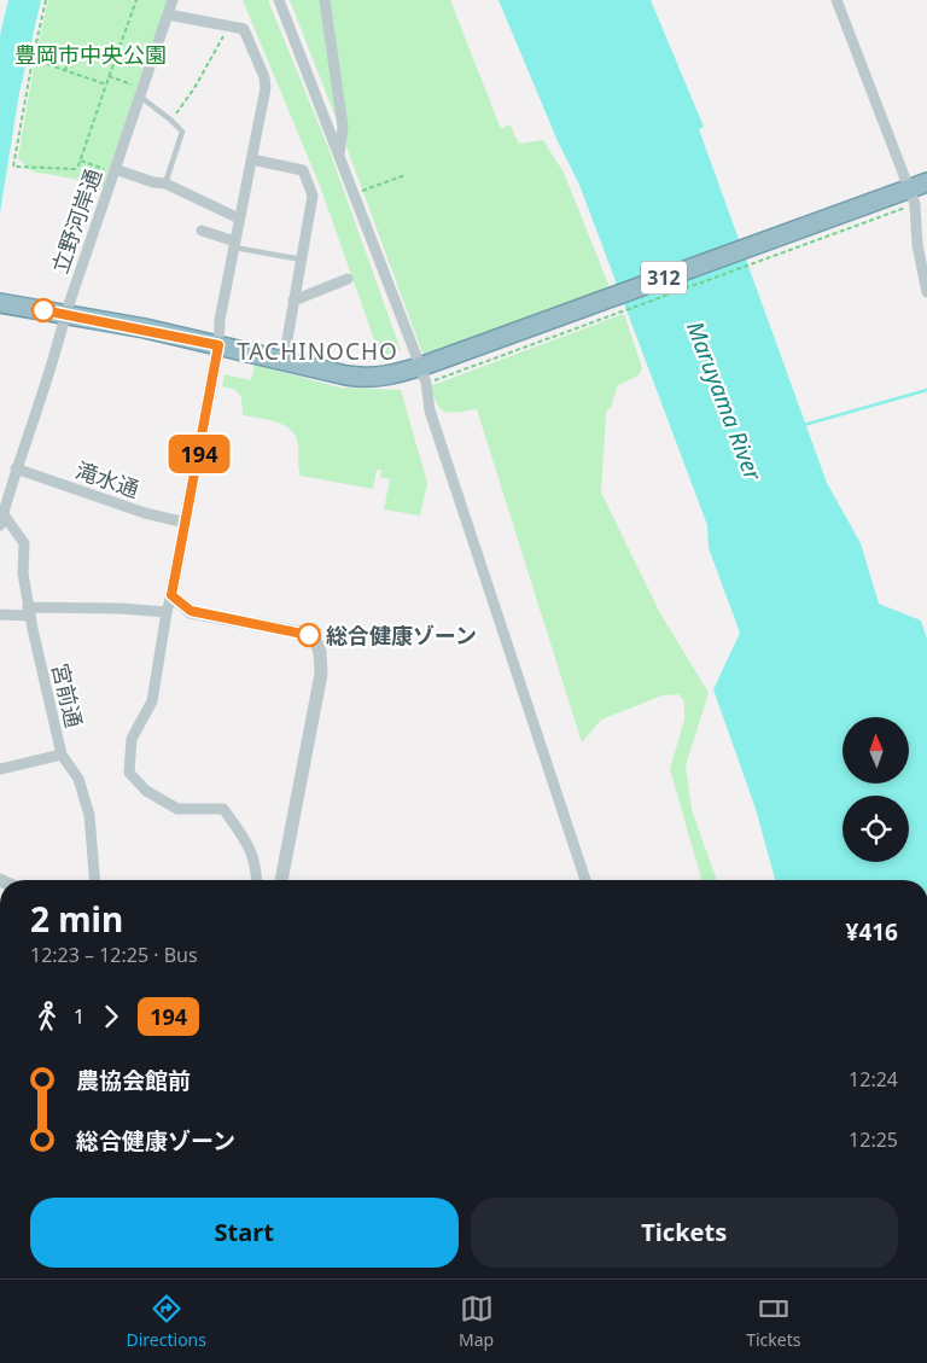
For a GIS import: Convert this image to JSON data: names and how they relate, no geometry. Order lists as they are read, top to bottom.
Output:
{
  "streets": {
    "highway": ["312"],
    "street": ["立野河岸通", "滝水通", "宮前通"]
  },
  "crossings": [
    ["立野河岸通", "312"],
    ["立野河岸通", "滝水通"],
    ["立野河岸通", "宮前通"]
  ],
  "districts": ["TACHINOCHO"],
  "water": ["Maruyama River"],
  "parks": ["豊岡市中央公園"],
  "places": ["総合健康ゾーン"],
  "lines": ["bus line 194"],
  "north": "top",
  "page": {
    "on_map": "194",
    "heading": ["2 min", "12:23 – 12:25 · Bus", "¥416"],
    "legs": ["1", "194"],
    "list": [
      {
        "name": "農協会館前",
        "value": "12:24"
      },
      {
        "name": "総合健康ゾーン",
        "value": "12:25"
      }
    ],
    "buttons": ["Start", "Tickets"],
    "tabs": ["Directions", "Map", "Tickets"]
  }
}
